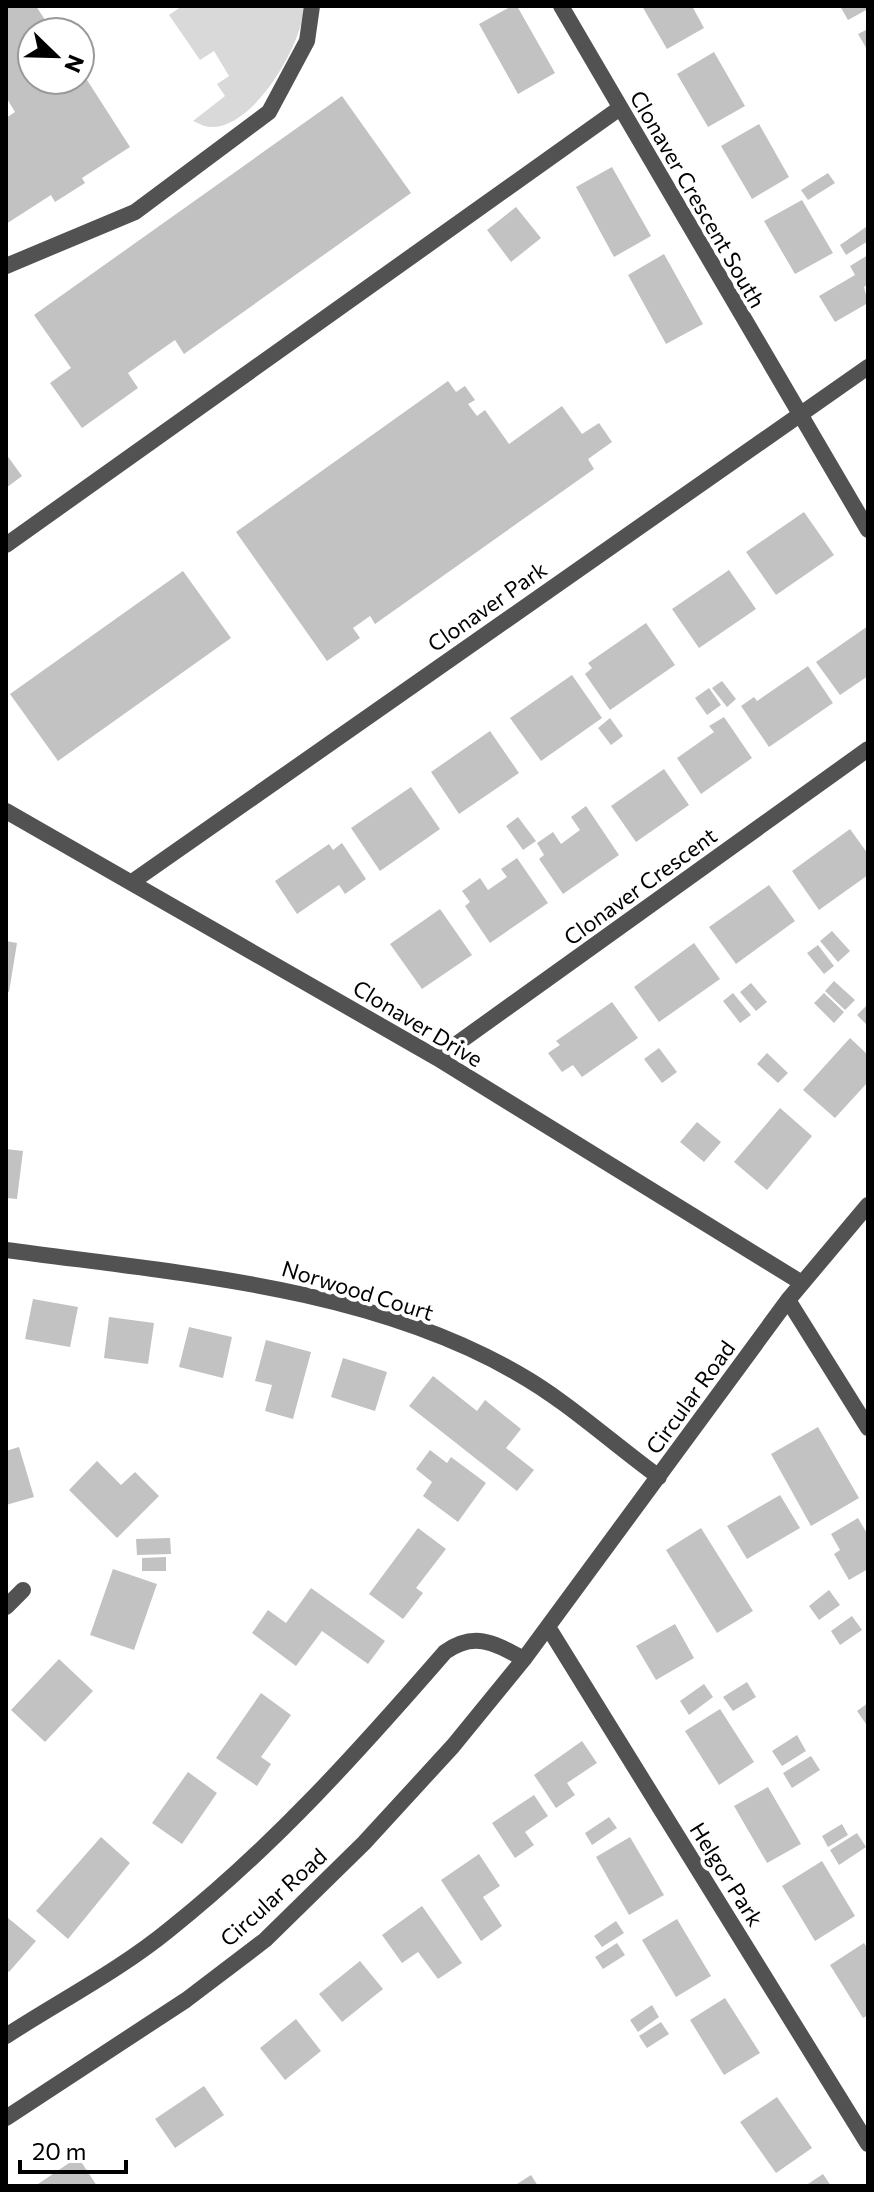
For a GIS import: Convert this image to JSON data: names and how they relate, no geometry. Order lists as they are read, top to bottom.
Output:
{
  "streets": {
    "street": [
      "Clonaver Crescent South",
      "Clonaver Park",
      "Clonaver Crescent",
      "Clonaver Drive",
      "Norwood Court",
      "Circular Road",
      "Helgor Park"
    ]
  },
  "crossings": [
    ["Clonaver Crescent South", "Clonaver Park"],
    ["Clonaver Park", "Clonaver Drive"],
    ["Clonaver Crescent", "Clonaver Drive"],
    ["Clonaver Drive", "Circular Road"],
    ["Norwood Court", "Circular Road"],
    ["Circular Road", "Helgor Park"]
  ],
  "scale_bar": "20 m",
  "north": "bottom right"
}
